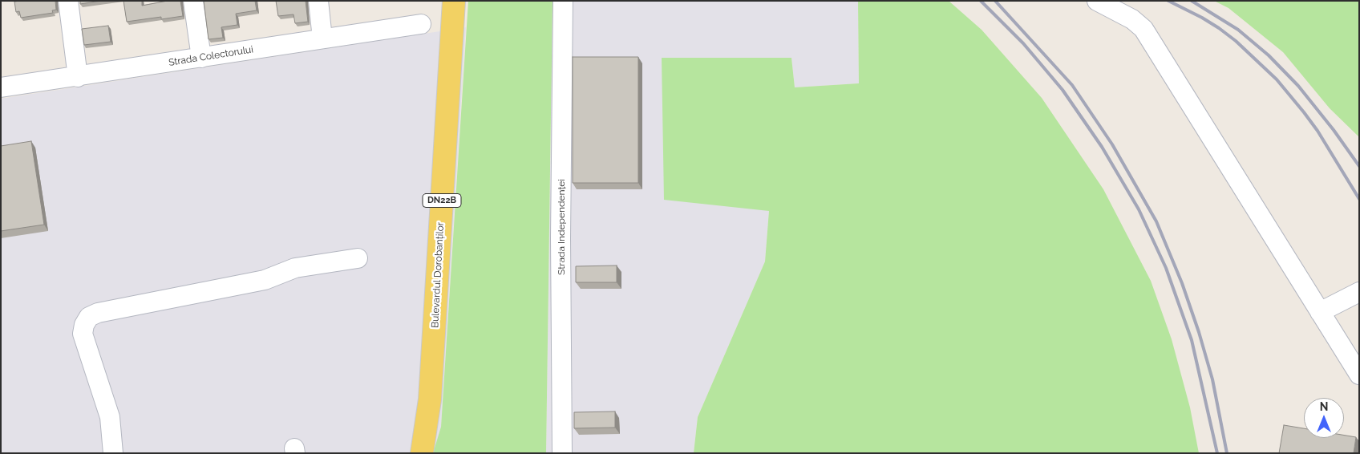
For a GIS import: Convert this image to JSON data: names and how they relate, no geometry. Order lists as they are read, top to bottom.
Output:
{
  "streets": {
    "main road": ["DN22B", "Bulevardul Dorobanților"],
    "street": ["Strada Colectorului", "Strada Independenței"]
  },
  "north": "top"
}
